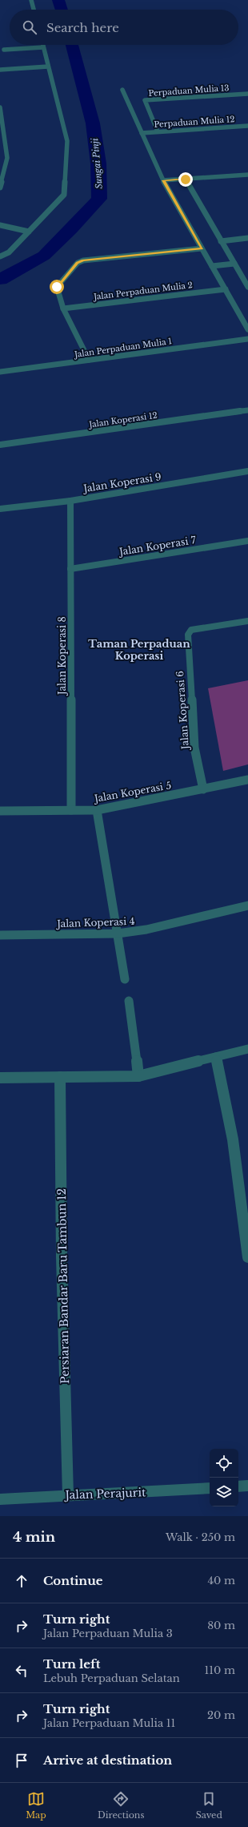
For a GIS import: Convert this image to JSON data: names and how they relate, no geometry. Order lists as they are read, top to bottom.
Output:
{
  "streets": {
    "street": [
      "Perpaduan Mulia 13",
      "Perpaduan Mulia 12",
      "Jalan Perpaduan Mulia 2",
      "Jalan Perpaduan Mulia 1",
      "Jalan Koperasi 12",
      "Jalan Koperasi 9",
      "Jalan Koperasi 7",
      "Jalan Koperasi 8",
      "Jalan Koperasi 6",
      "Jalan Koperasi 5",
      "Jalan Koperasi 4",
      "Persiaran Bandar Baru Tambun 12",
      "Jalan Perajurit"
    ]
  },
  "crossings": [
    ["Perpaduan Mulia 13", "Perpaduan Mulia 12"],
    ["Jalan Koperasi 9", "Jalan Koperasi 8"],
    ["Jalan Koperasi 7", "Jalan Koperasi 8"],
    ["Jalan Koperasi 8", "Jalan Koperasi 5"],
    ["Jalan Koperasi 6", "Jalan Koperasi 5"],
    ["Persiaran Bandar Baru Tambun 12", "Jalan Perajurit"]
  ],
  "districts": ["Taman Perpaduan Koperasi"],
  "water": ["Sungai Pinji"],
  "page": {
    "search": "Search here",
    "heading": ["4 min", "Walk · 250 m"],
    "list": [
      ["Continue", "40 m"],
      ["Turn right", "Jalan Perpaduan Mulia 3", "80 m"],
      ["Turn left", "Lebuh Perpaduan Selatan", "110 m"],
      ["Turn right", "Jalan Perpaduan Mulia 11", "20 m"],
      "Arrive at destination"
    ],
    "nav": ["Map", "Directions", "Saved"]
  }
}
